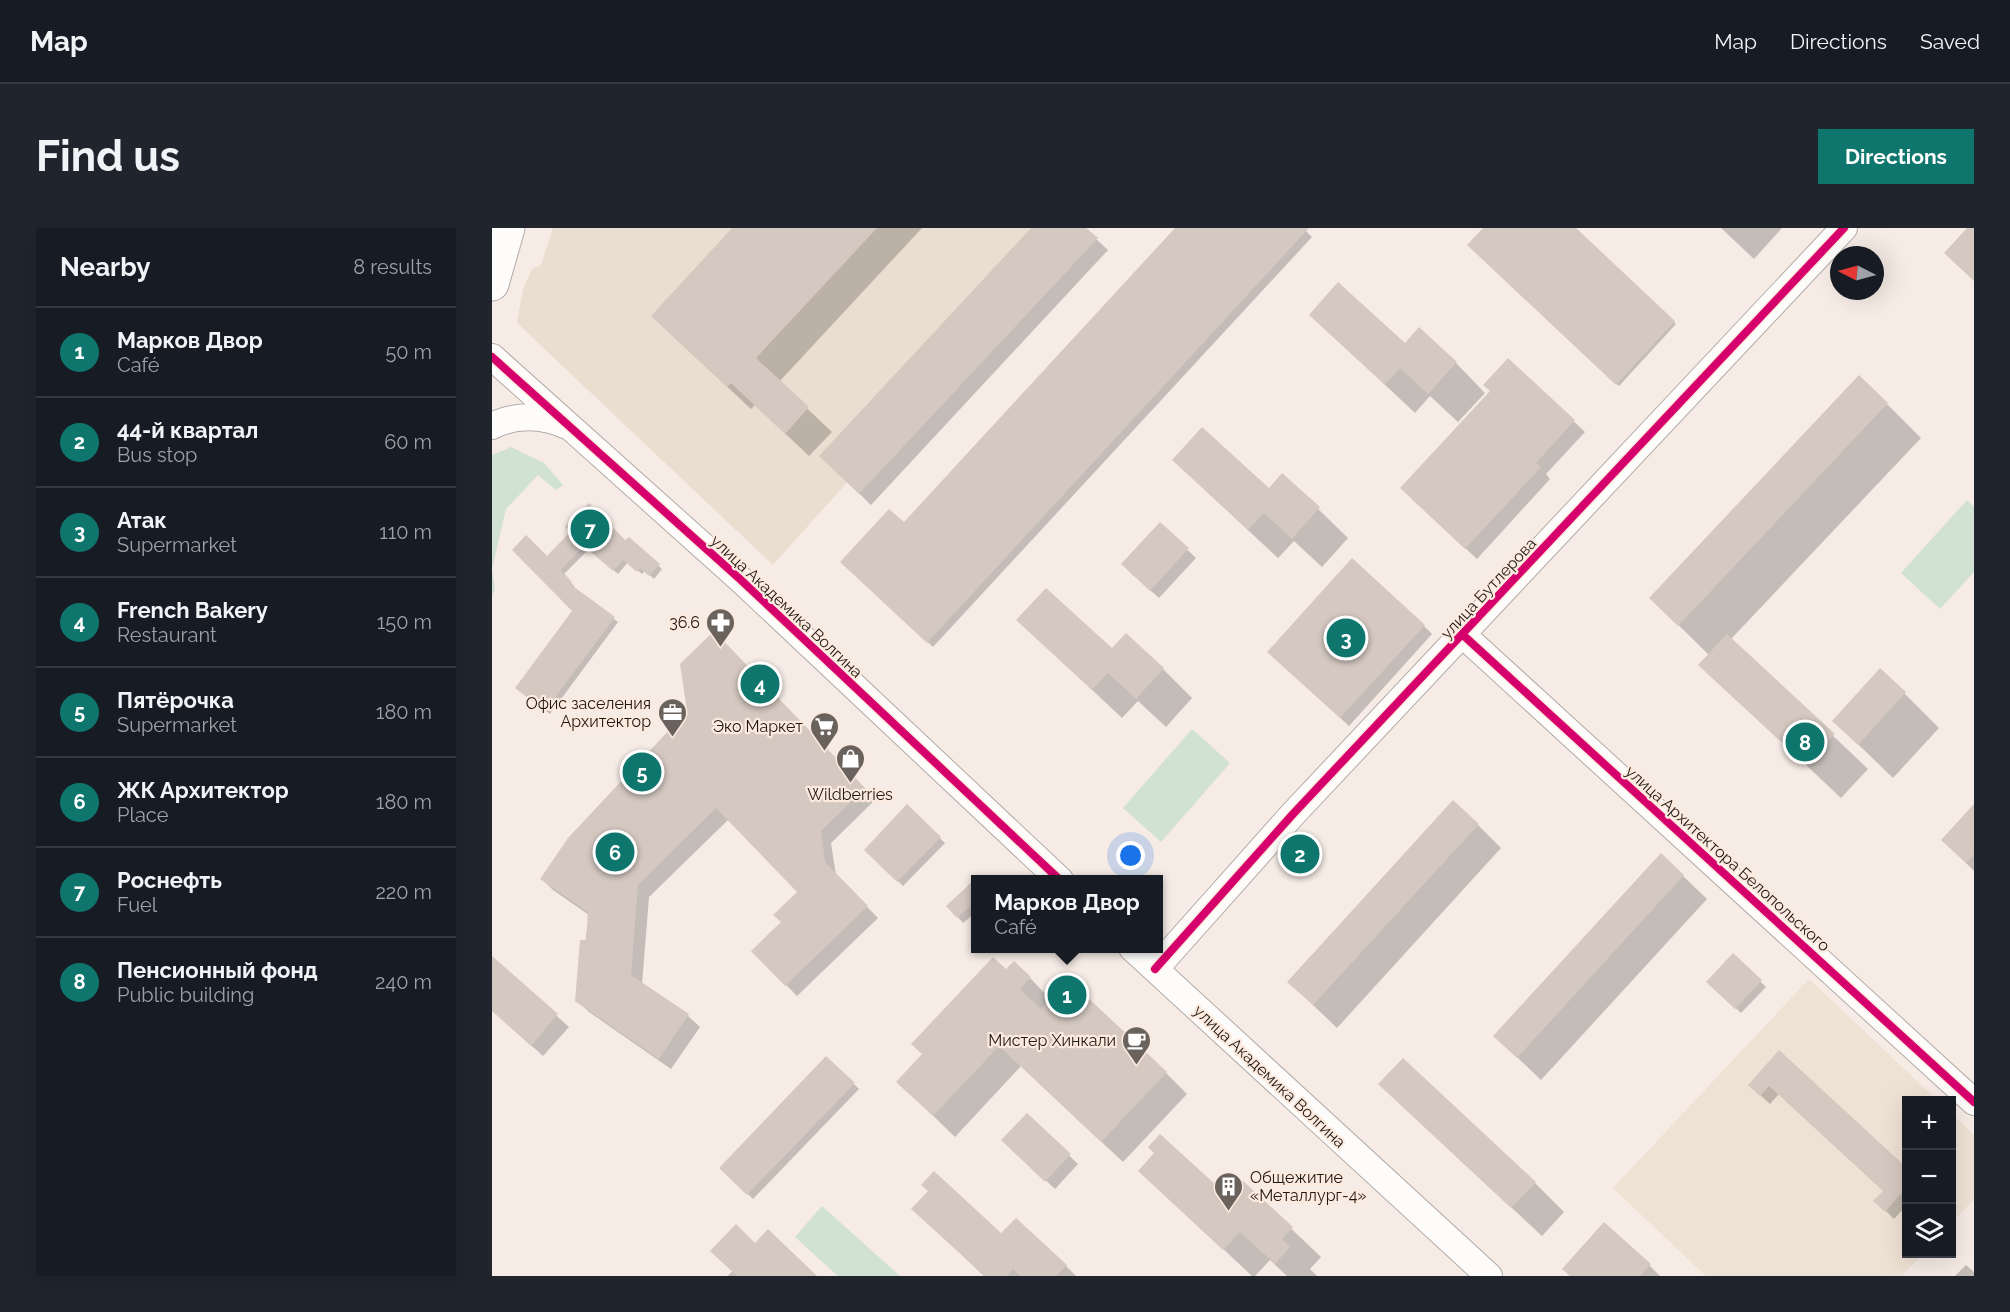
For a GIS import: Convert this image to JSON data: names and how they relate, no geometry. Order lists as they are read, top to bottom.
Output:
{
  "streets": {
    "street": ["улица Бутлерова", "улица Академика Волгина", "улица Архитектора Белопольского"]
  },
  "crossings": [
    ["улица Бутлерова", "улица Академика Волгина"],
    ["улица Бутлерова", "улица Архитектора Белопольского"]
  ],
  "places": {
    "pharmacy": ["36.6"],
    "office": ["Офис заселения Архитектор"],
    "supermarket": ["Эко Маркет"],
    "shop": ["Wildberries"],
    "cafe": ["Мистер Хинкали"],
    "building": ["Общежитие «Металлург-4»"]
  },
  "north": "left",
  "page": {
    "header": "Map",
    "nav": ["Map", "Directions", "Saved"],
    "buttons": "Directions",
    "title": "Find us",
    "heading": ["Nearby", "8 results"],
    "list": [
      {
        "mark": "1",
        "name": "Марков Двор",
        "note": "Café",
        "value": "50 m"
      },
      {
        "mark": "2",
        "name": "44-й квартал",
        "note": "Bus stop",
        "value": "60 m"
      },
      {
        "mark": "3",
        "name": "Атак",
        "note": "Supermarket",
        "value": "110 m"
      },
      {
        "mark": "4",
        "name": "French Bakery",
        "note": "Restaurant",
        "value": "150 m"
      },
      {
        "mark": "5",
        "name": "Пятёрочка",
        "note": "Supermarket",
        "value": "180 m"
      },
      {
        "mark": "6",
        "name": "ЖК Архитектор",
        "note": "Place",
        "value": "180 m"
      },
      {
        "mark": "7",
        "name": "Роснефть",
        "note": "Fuel",
        "value": "220 m"
      },
      {
        "mark": "8",
        "name": "Пенсионный фонд",
        "note": "Public building",
        "value": "240 m"
      }
    ],
    "pins": [
      "7",
      "3",
      "4",
      "8",
      "5",
      "6",
      "2",
      "1"
    ],
    "popup": ["Марков Двор", "Café"],
    "map_buttons": ["+", "−"]
  }
}
